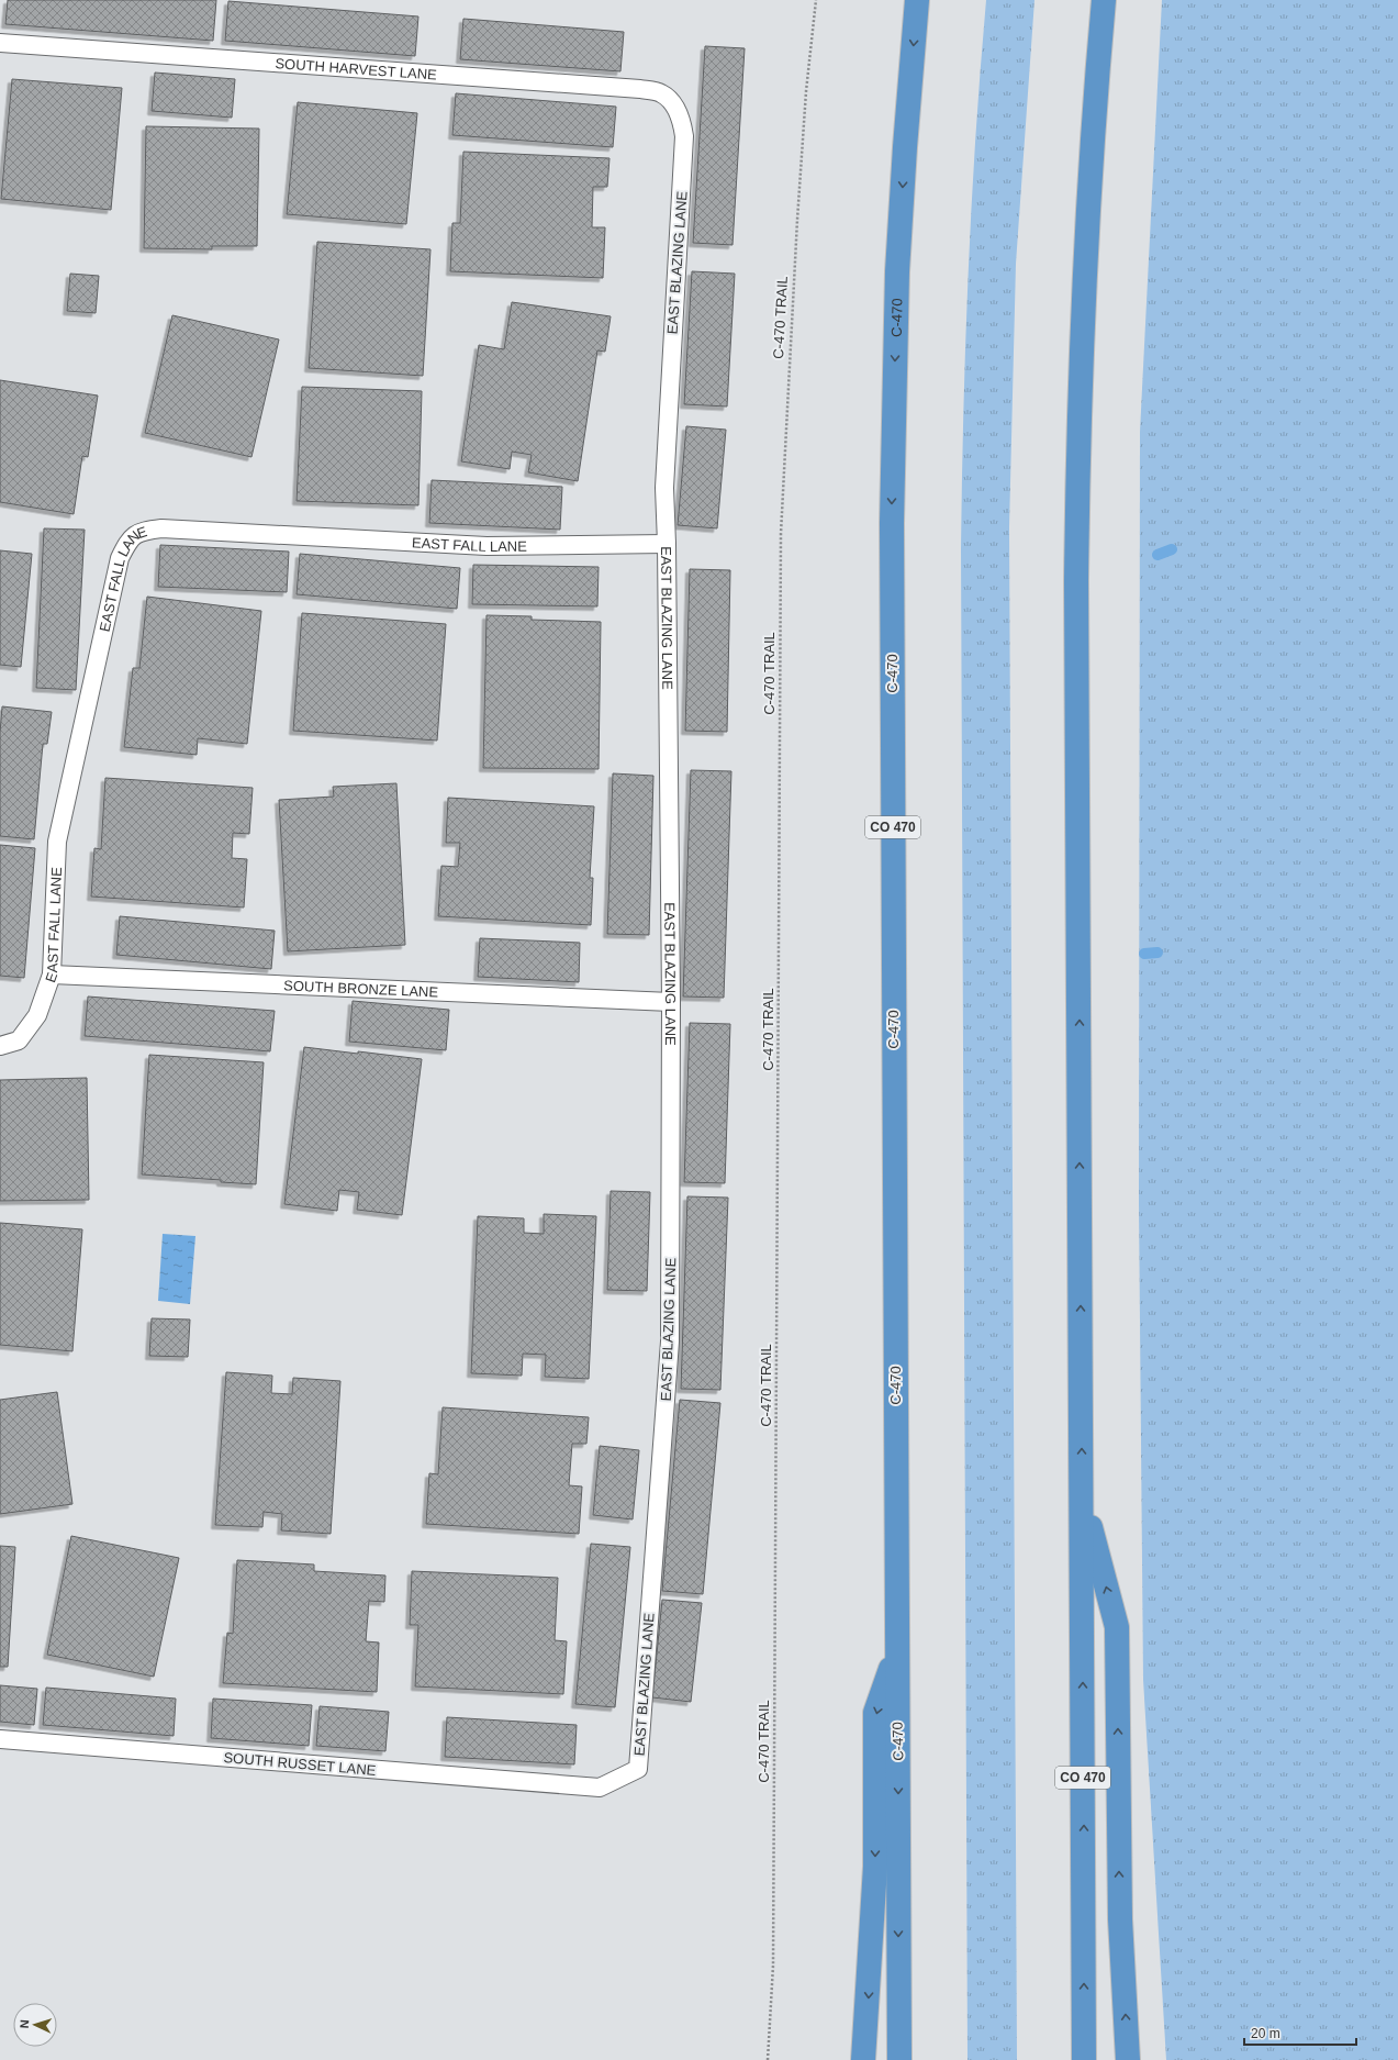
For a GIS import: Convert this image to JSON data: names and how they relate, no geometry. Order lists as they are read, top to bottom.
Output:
{
  "streets": {
    "highway": ["C-470", "CO 470"],
    "lane": [
      "SOUTH HARVEST LANE",
      "EAST BLAZING LANE",
      "EAST FALL LANE",
      "SOUTH BRONZE LANE",
      "SOUTH RUSSET LANE"
    ],
    "path": ["C-470 TRAIL"]
  },
  "crossings": [
    ["SOUTH HARVEST LANE", "EAST BLAZING LANE"],
    ["EAST BLAZING LANE", "EAST FALL LANE"],
    ["EAST BLAZING LANE", "SOUTH BRONZE LANE"],
    ["EAST BLAZING LANE", "SOUTH RUSSET LANE"],
    ["EAST FALL LANE", "SOUTH BRONZE LANE"]
  ],
  "scale_bar": "20 m",
  "north": "left"
}
